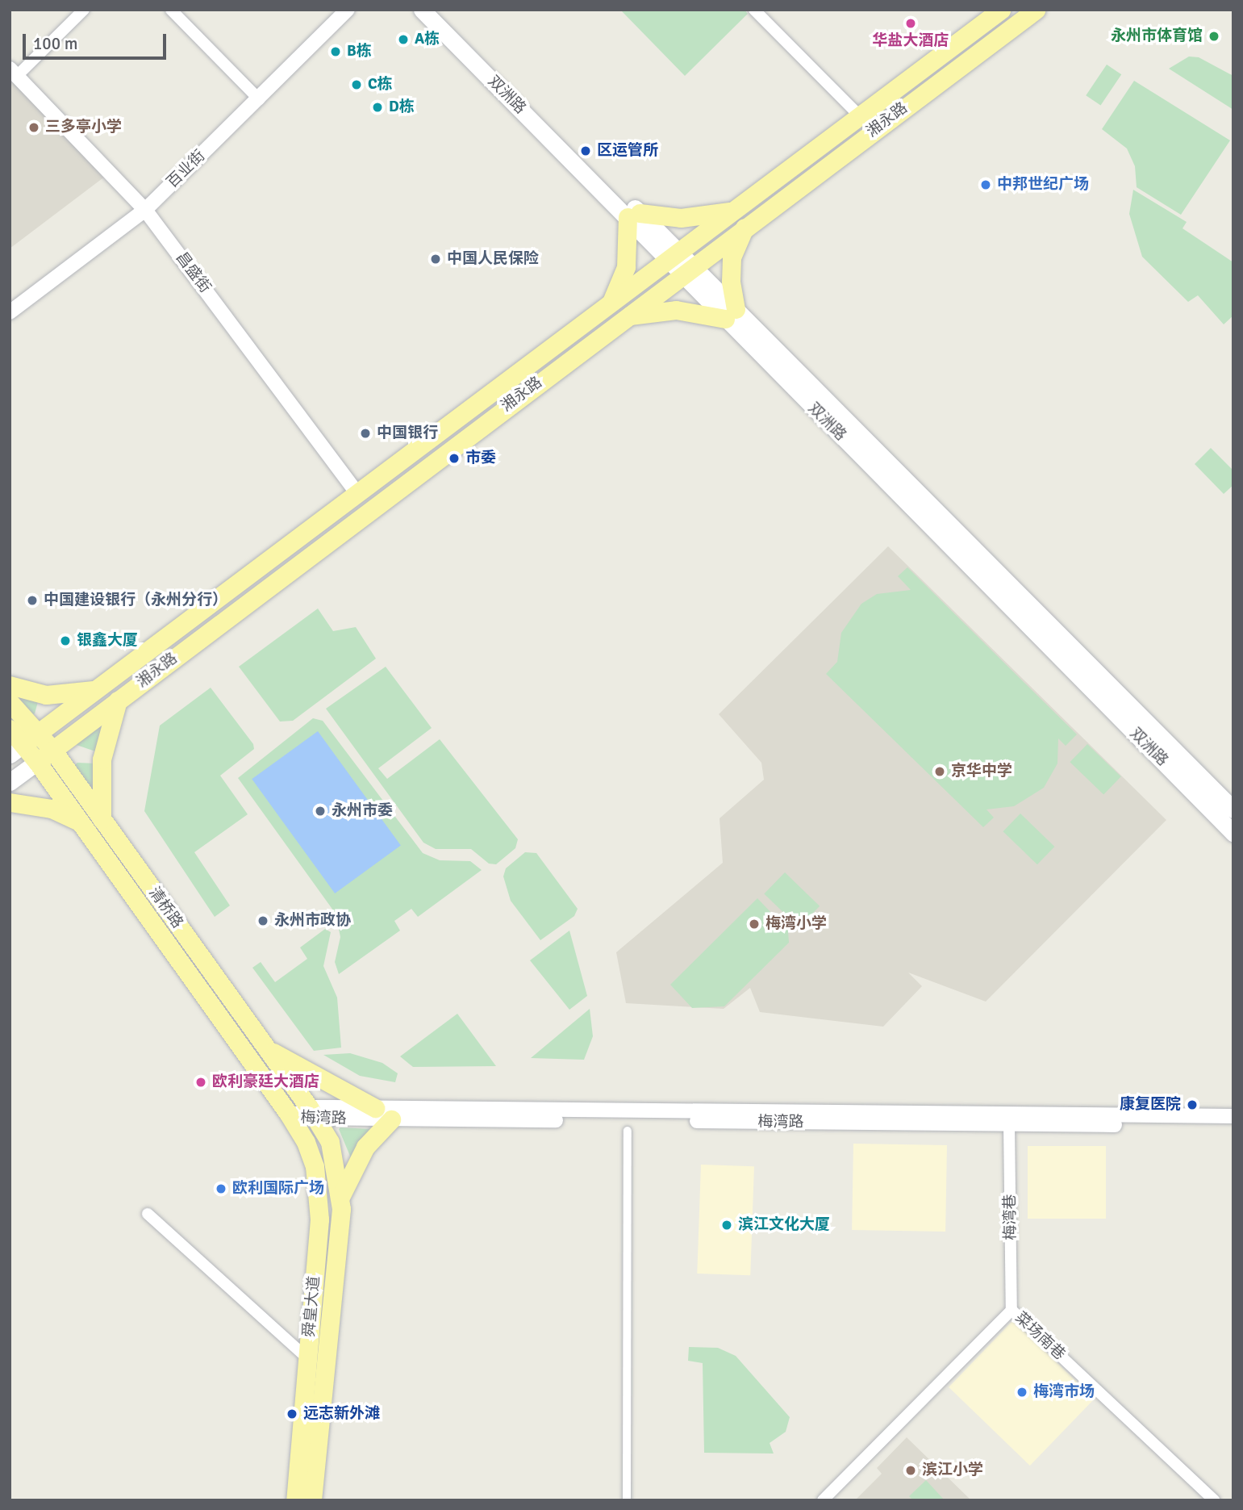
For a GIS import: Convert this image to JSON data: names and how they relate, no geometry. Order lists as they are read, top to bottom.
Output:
{
  "streets": {
    "main road": [
      "双洲路",
      "湘永路",
      "清桥路",
      "舜皇大道"
    ],
    "street": [
      "百业街",
      "昌盛街",
      "梅湾路",
      "梅湾巷",
      "菜场南巷"
    ]
  },
  "crossings": [
    ["双洲路", "湘永路"],
    ["湘永路", "昌盛街"],
    ["湘永路", "清桥路"],
    ["百业街", "昌盛街"],
    ["清桥路", "梅湾路"],
    ["清桥路", "舜皇大道"],
    ["梅湾路", "梅湾巷"],
    ["梅湾路", "舜皇大道"],
    ["梅湾巷", "菜场南巷"]
  ],
  "places": [
    "华盐大酒店",
    "永州市体育馆",
    "A栋",
    "B栋",
    "C栋",
    "D栋",
    "三多亭小学",
    "区运管所",
    "中邦世纪广场",
    "中国人民保险",
    "中国银行",
    "市委",
    "中国建设银行（永州分行）",
    "银鑫大厦",
    "京华中学",
    "永州市委",
    "永州市政协",
    "梅湾小学",
    "欧利豪廷大酒店",
    "康复医院",
    "欧利国际广场",
    "滨江文化大厦",
    "梅湾市场",
    "远志新外滩",
    "滨江小学"
  ],
  "scale_bar": "100 m"
}
